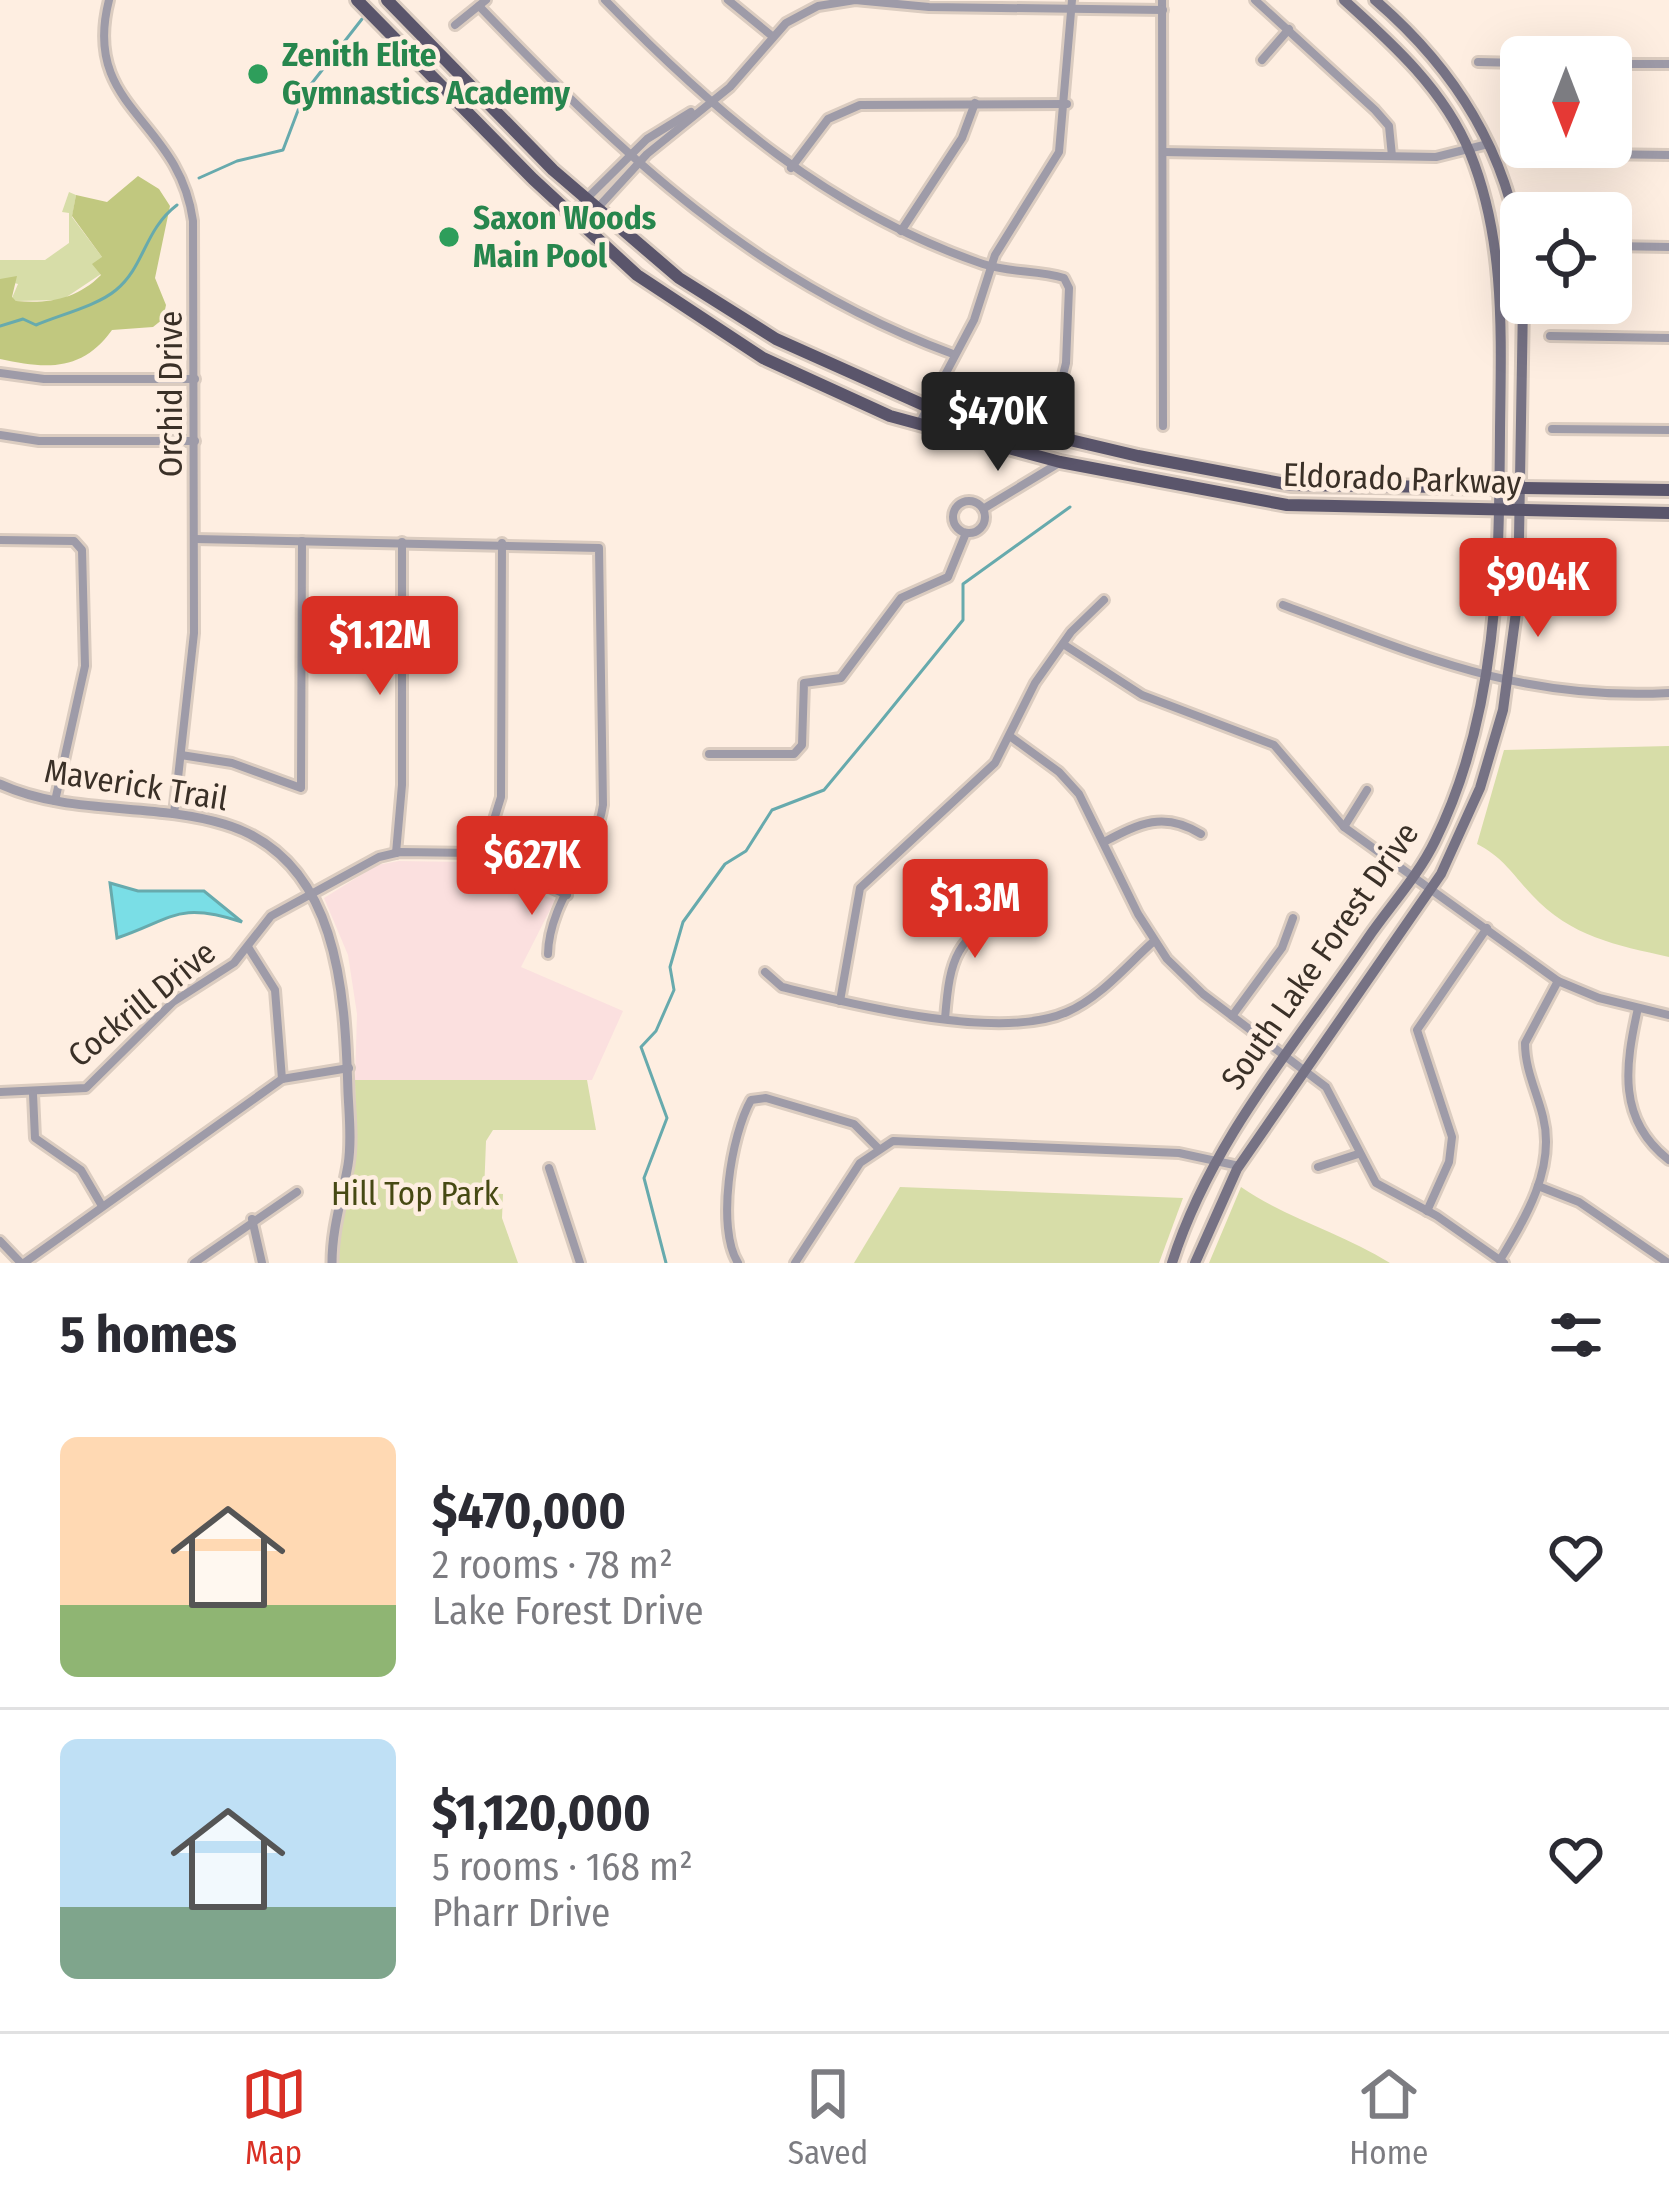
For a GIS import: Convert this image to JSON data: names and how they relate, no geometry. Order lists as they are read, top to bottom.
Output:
{
  "streets": {
    "main road": ["Eldorado Parkway", "South Lake Forest Drive"],
    "street": ["Orchid Drive", "Maverick Trail", "Cockrill Drive"]
  },
  "crossings": [
    ["Orchid Drive", "Maverick Trail"],
    ["Eldorado Parkway", "South Lake Forest Drive"],
    ["Maverick Trail", "Cockrill Drive"]
  ],
  "parks": ["Hill Top Park"],
  "places": ["Zenith Elite Gymnastics Academy", "Saxon Woods Main Pool"],
  "north": "bottom",
  "page": {
    "price": [
      "$470K",
      "$904K",
      "$1.12M",
      "$627K",
      "$1.3M"
    ],
    "heading": "5 homes",
    "list": [
      {
        "name": "$470,000",
        "note": "2 rooms · 78 m² · Lake Forest Drive"
      },
      {
        "name": "$1,120,000",
        "note": "5 rooms · 168 m² · Pharr Drive"
      }
    ],
    "tabs": ["Map", "Saved", "Home"]
  }
}
